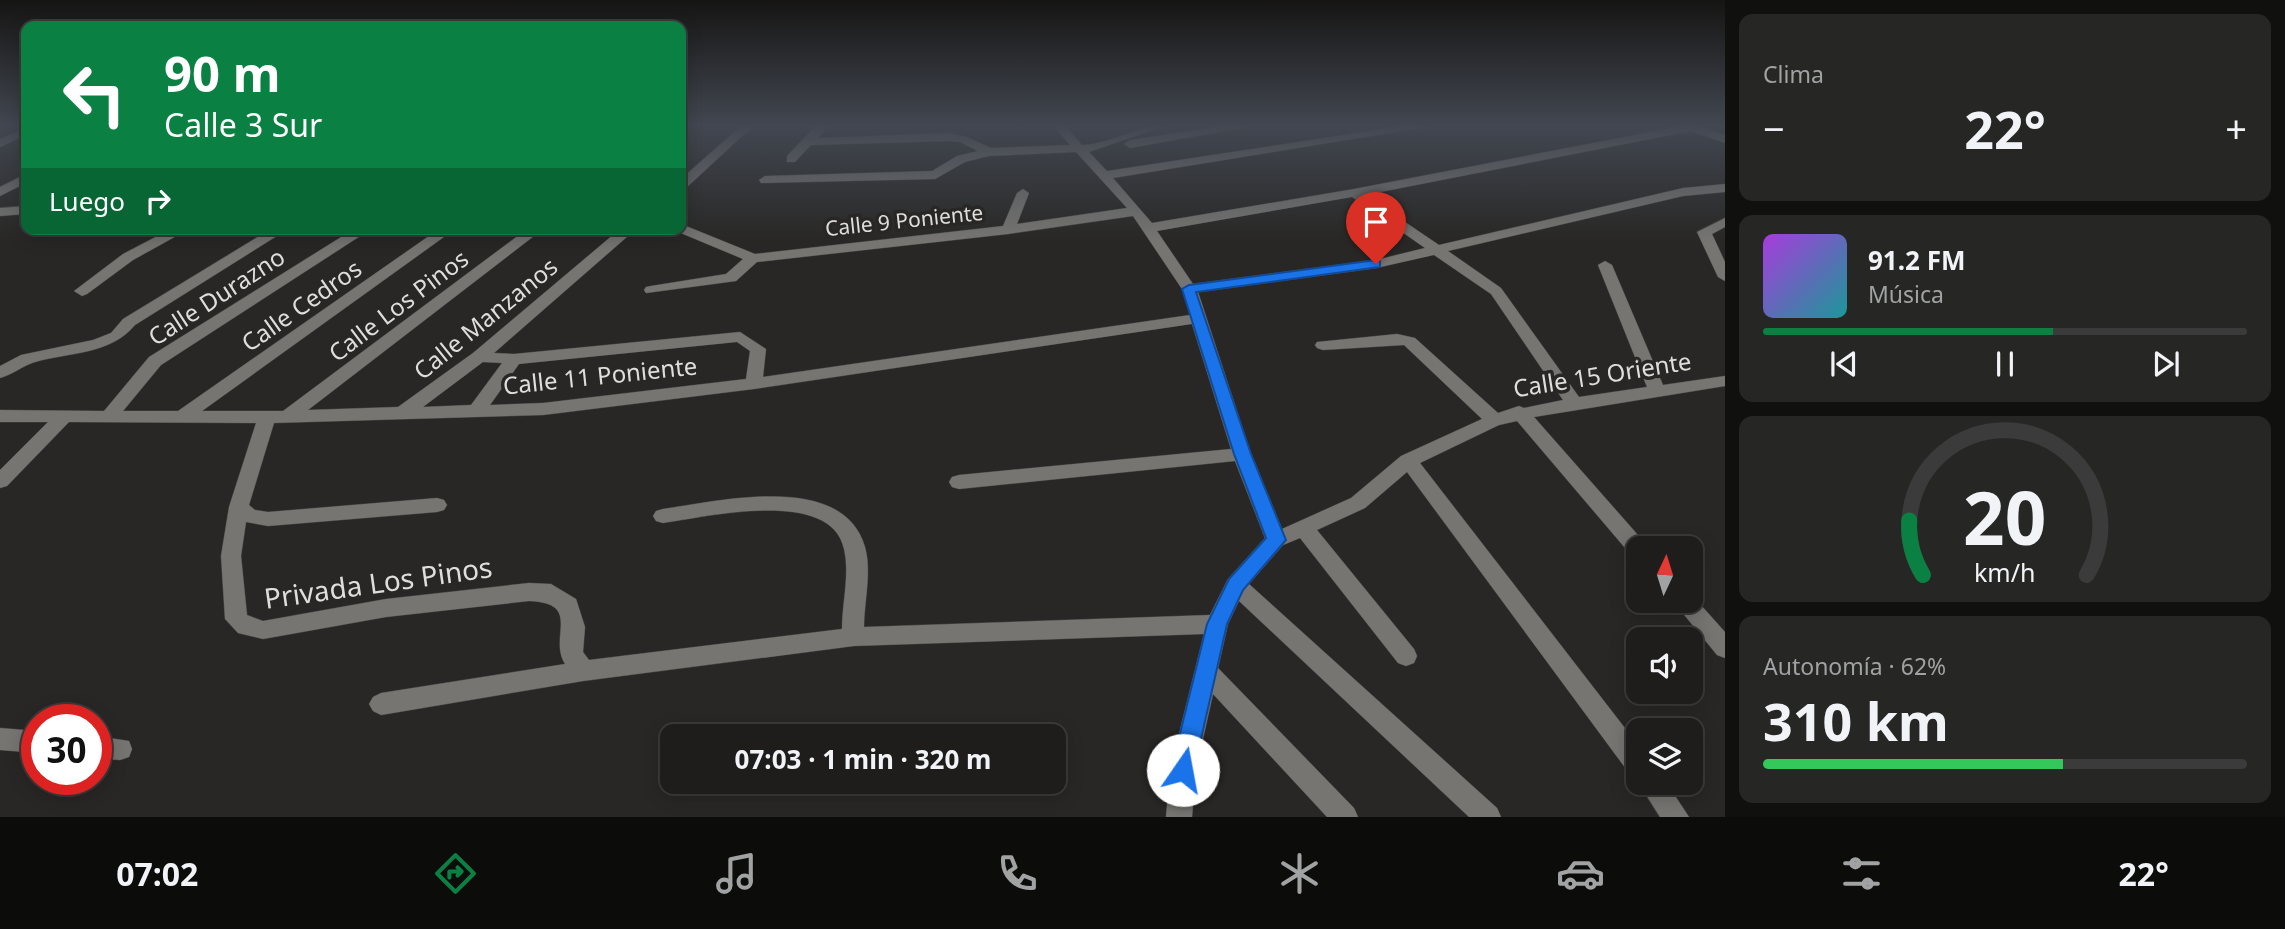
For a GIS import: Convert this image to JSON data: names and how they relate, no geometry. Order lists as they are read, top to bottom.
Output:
{
  "streets": {
    "street": [
      "Calle 9 Poniente",
      "Calle Durazno",
      "Calle Cedros",
      "Calle Los Pinos",
      "Calle Manzanos",
      "Calle 15 Oriente",
      "Calle 11 Poniente",
      "Privada Los Pinos"
    ]
  },
  "crossings": [
    ["Calle Durazno", "Calle 11 Poniente"],
    ["Calle Cedros", "Calle 11 Poniente"],
    ["Calle Los Pinos", "Calle 11 Poniente"],
    ["Calle Manzanos", "Calle 11 Poniente"],
    ["Calle 11 Poniente", "Privada Los Pinos"]
  ],
  "north": "top",
  "page": {
    "tile": [
      "Clima",
      ["Autonomía · 62%", "310 km"]
    ],
    "turn": ["90 m", "Calle 3 Sur"],
    "heat": ["−", "22°", "+"],
    "then": "Luego",
    "song": ["91.2 FM", "Música"],
    "limit": "30",
    "trip": "07:03 · 1 min · 320 m",
    "tabs": ["07:02", "22°"],
    "gauge": ["20", "km/h"]
  }
}
